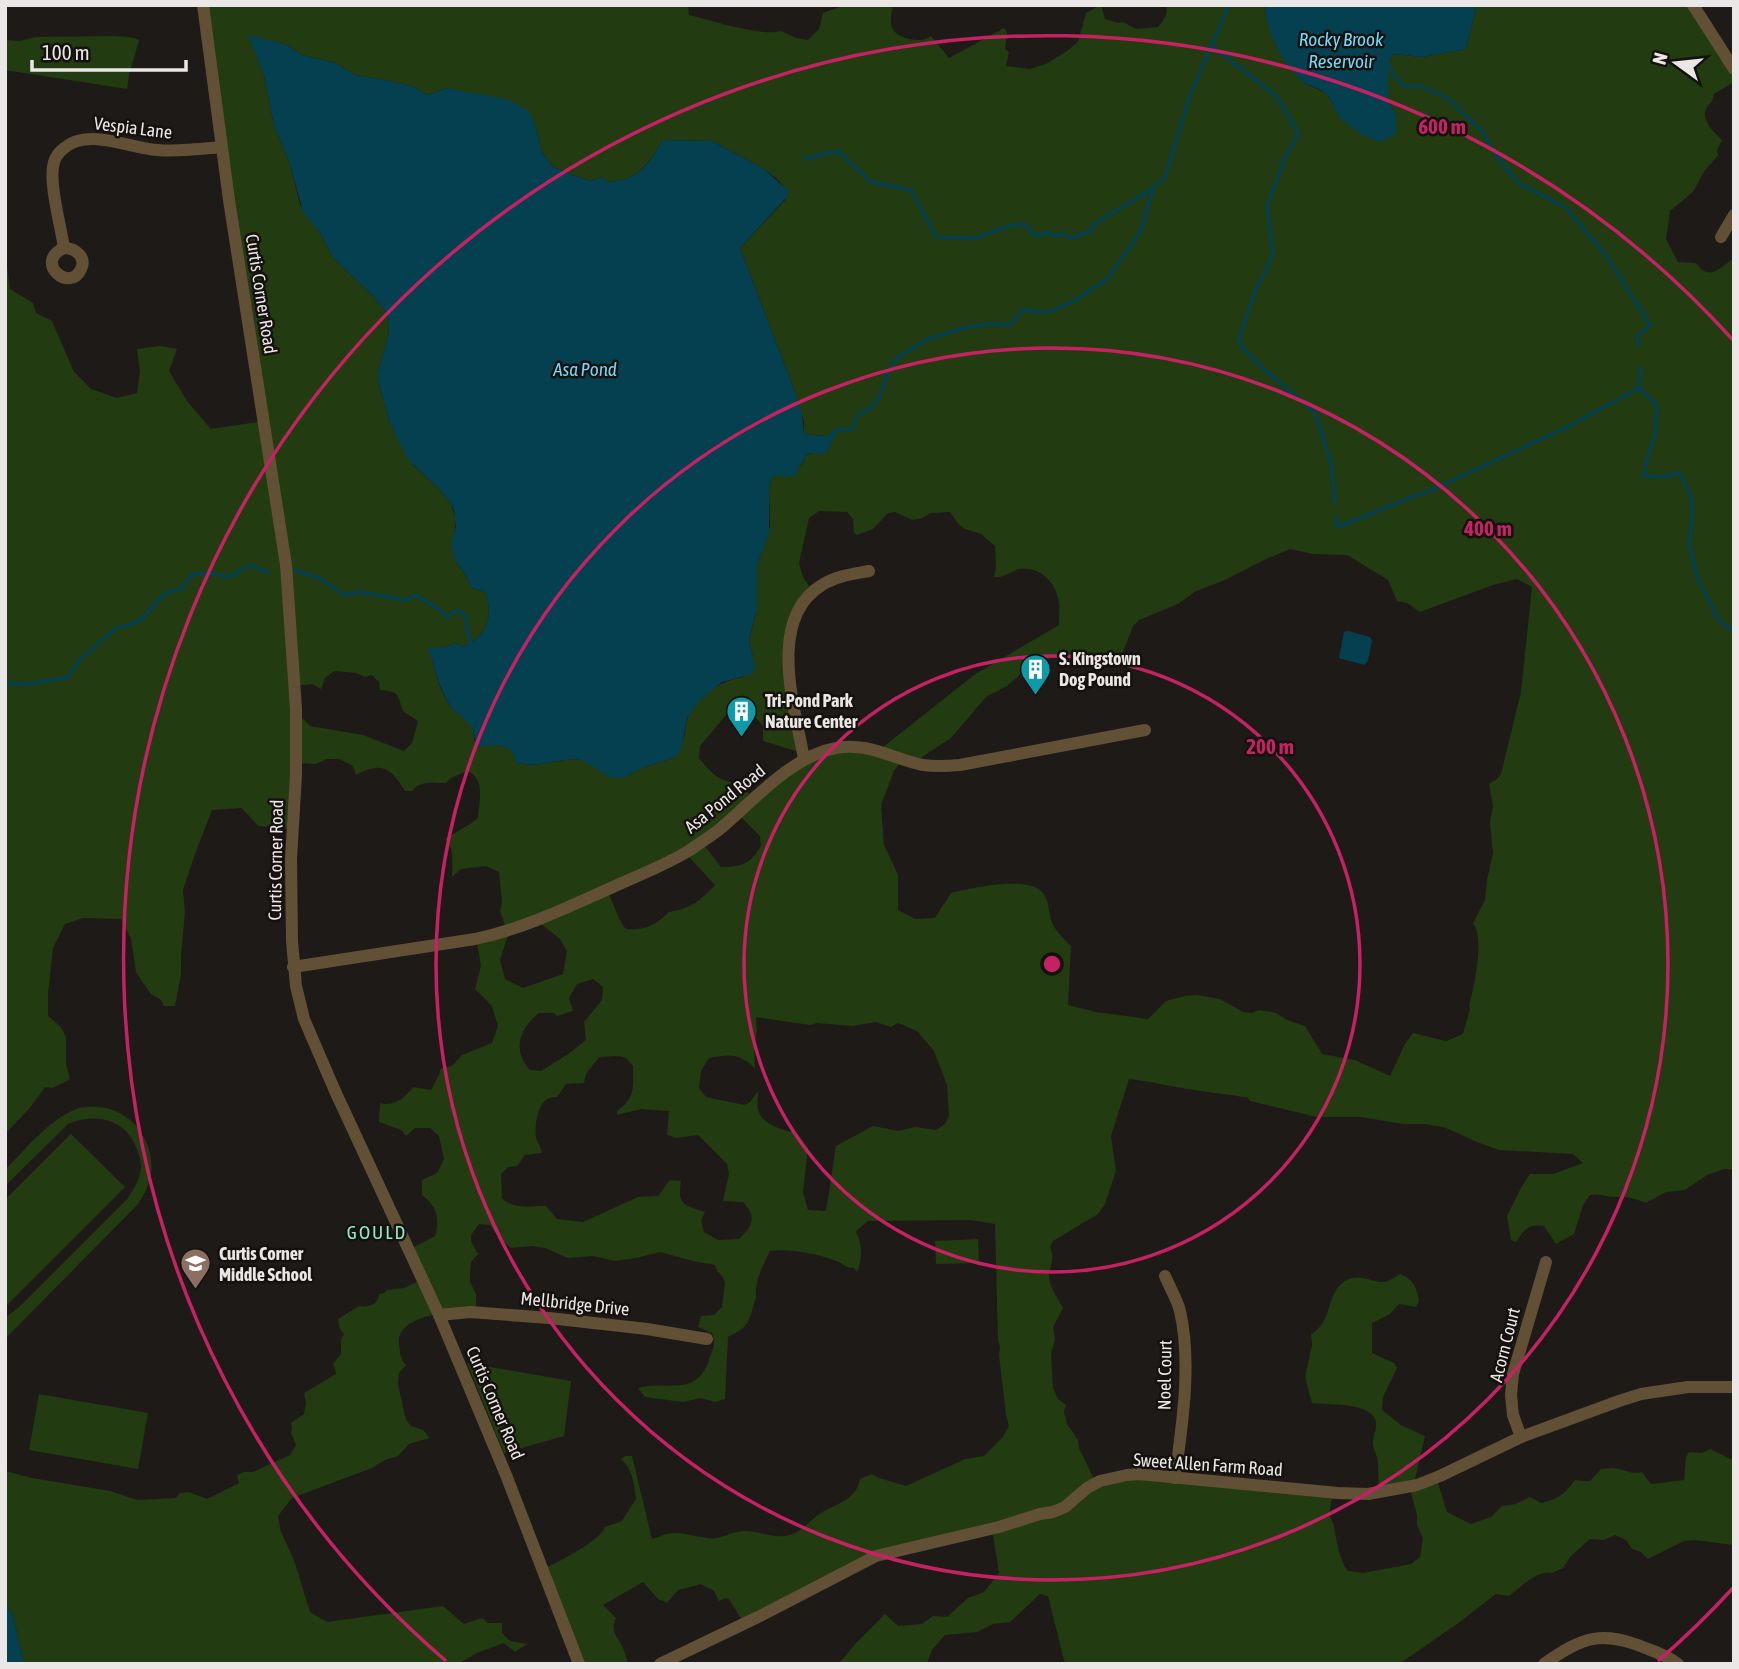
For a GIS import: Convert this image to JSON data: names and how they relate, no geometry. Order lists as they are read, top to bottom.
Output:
{
  "streets": {
    "street": [
      "Vespia Lane",
      "Curtis Corner Road",
      "Asa Pond Road",
      "Mellbridge Drive",
      "Acorn Court",
      "Noel Court",
      "Sweet Allen Farm Road"
    ]
  },
  "crossings": [
    ["Vespia Lane", "Curtis Corner Road"],
    ["Curtis Corner Road", "Asa Pond Road"],
    ["Curtis Corner Road", "Mellbridge Drive"],
    ["Acorn Court", "Sweet Allen Farm Road"],
    ["Noel Court", "Sweet Allen Farm Road"]
  ],
  "districts": ["GOULD"],
  "water": ["Rocky Brook Reservoir", "Asa Pond"],
  "places": {
    "building": ["S. Kingstown Dog Pound", "Tri-Pond Park Nature Center"],
    "school or university": ["Curtis Corner Middle School"]
  },
  "scale_bar": "100 m",
  "north": "left",
  "rings": ["600 m", "400 m", "200 m"]
}
